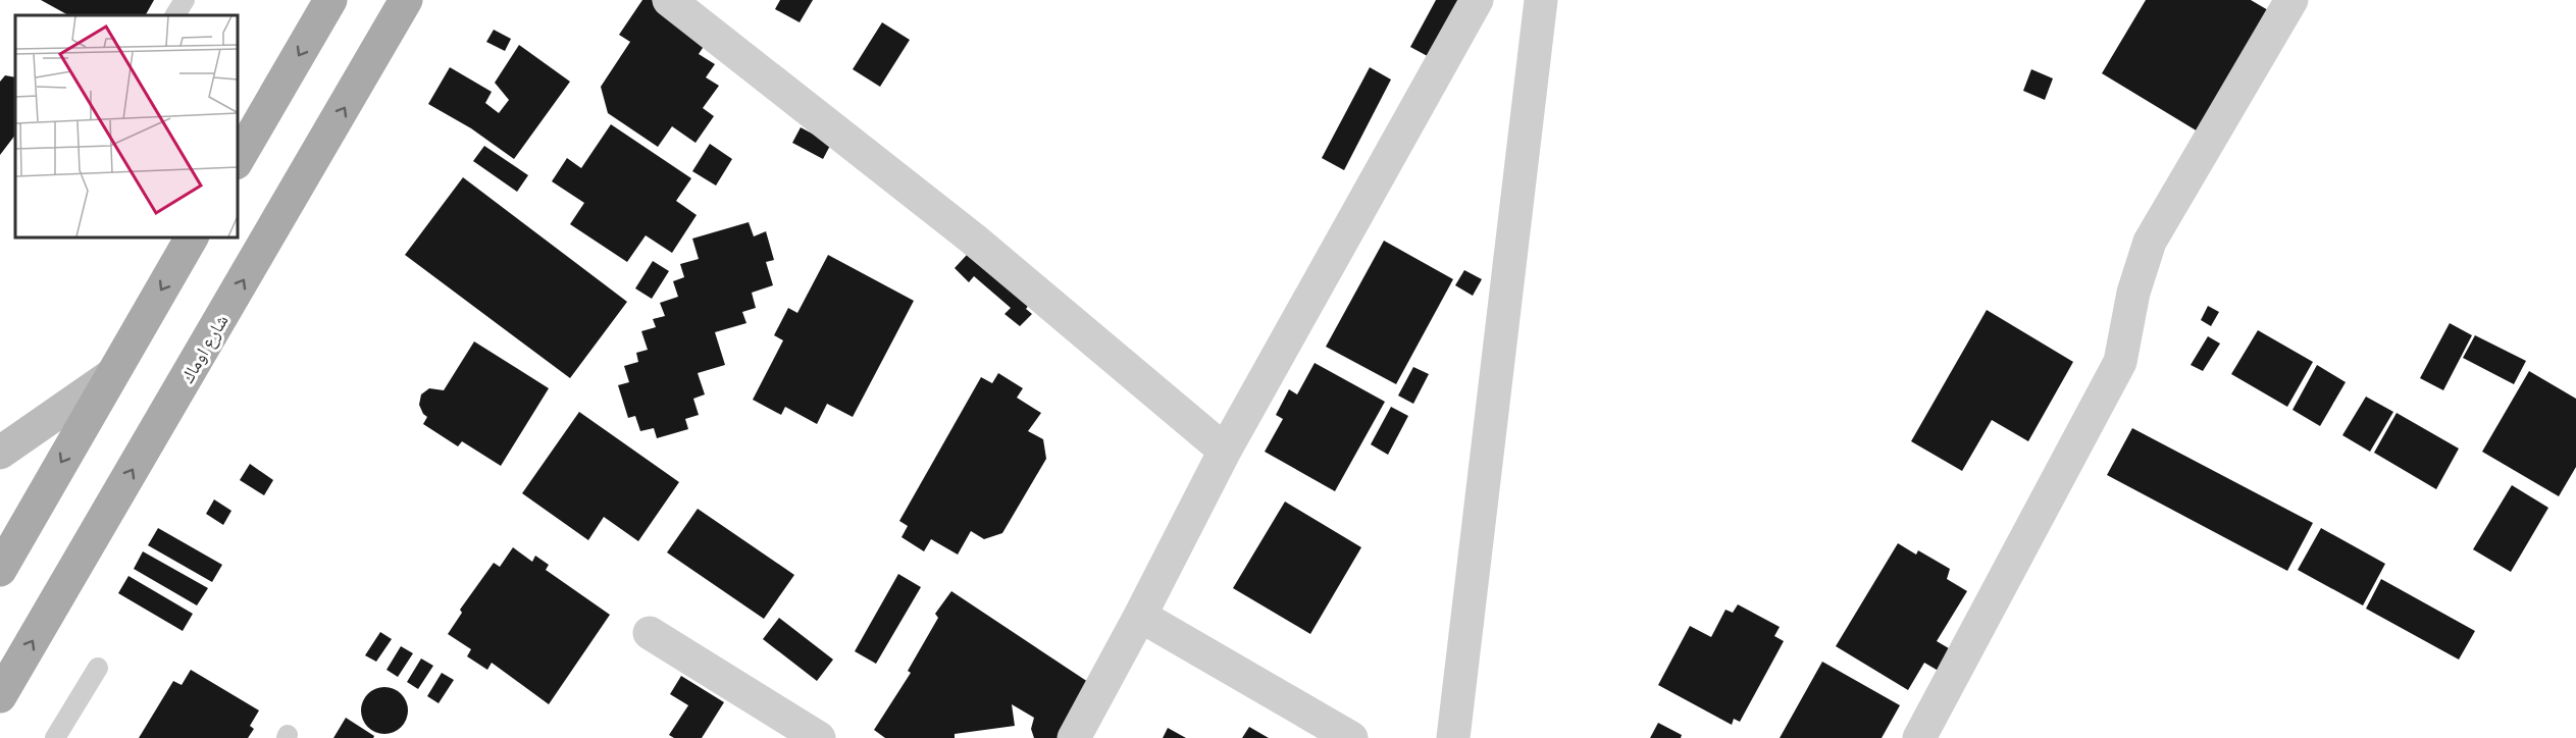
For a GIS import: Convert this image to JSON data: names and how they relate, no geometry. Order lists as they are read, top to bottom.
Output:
{
  "streets": {
    "main road": ["شارع اوماك"]
  }
}
